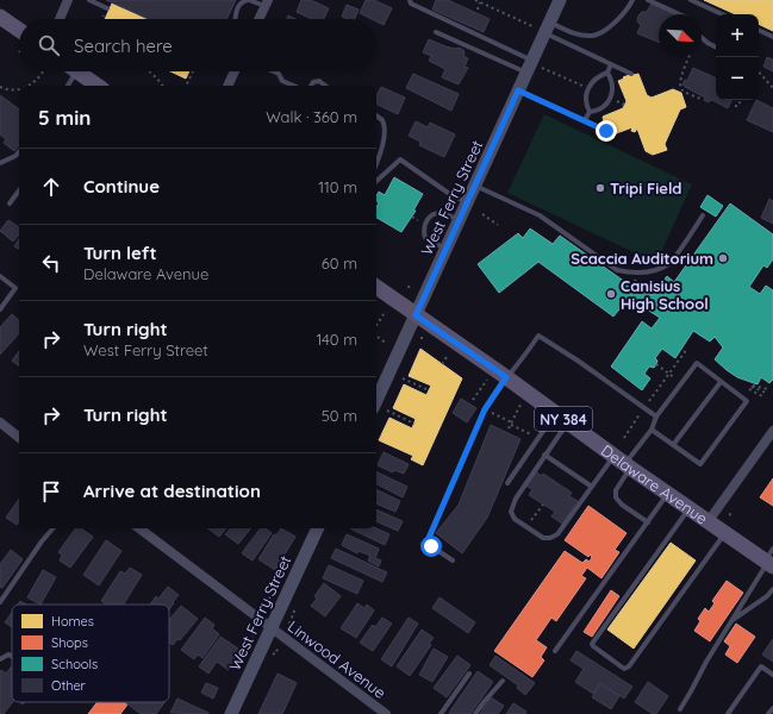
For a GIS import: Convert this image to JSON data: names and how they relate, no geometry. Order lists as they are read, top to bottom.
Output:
{
  "streets": {
    "main road": ["NY 384", "Delaware Avenue"],
    "street": ["West Ferry Street", "Linwood Avenue"]
  },
  "crossings": [
    ["West Ferry Street", "Delaware Avenue"],
    ["West Ferry Street", "Linwood Avenue"]
  ],
  "places": ["Tripi Field", "Scaccia Auditorium", "Canisius High School"],
  "legend": [
    "Homes",
    "Shops",
    "Schools",
    "Other"
  ],
  "north": "bottom right",
  "page": {
    "map_buttons": ["+", "−"],
    "search": "Search here",
    "heading": ["5 min", "Walk · 360 m"],
    "list": [
      ["Continue", "110 m"],
      ["Turn left", "Delaware Avenue", "60 m"],
      ["Turn right", "West Ferry Street", "140 m"],
      ["Turn right", "50 m"],
      "Arrive at destination"
    ]
  }
}
